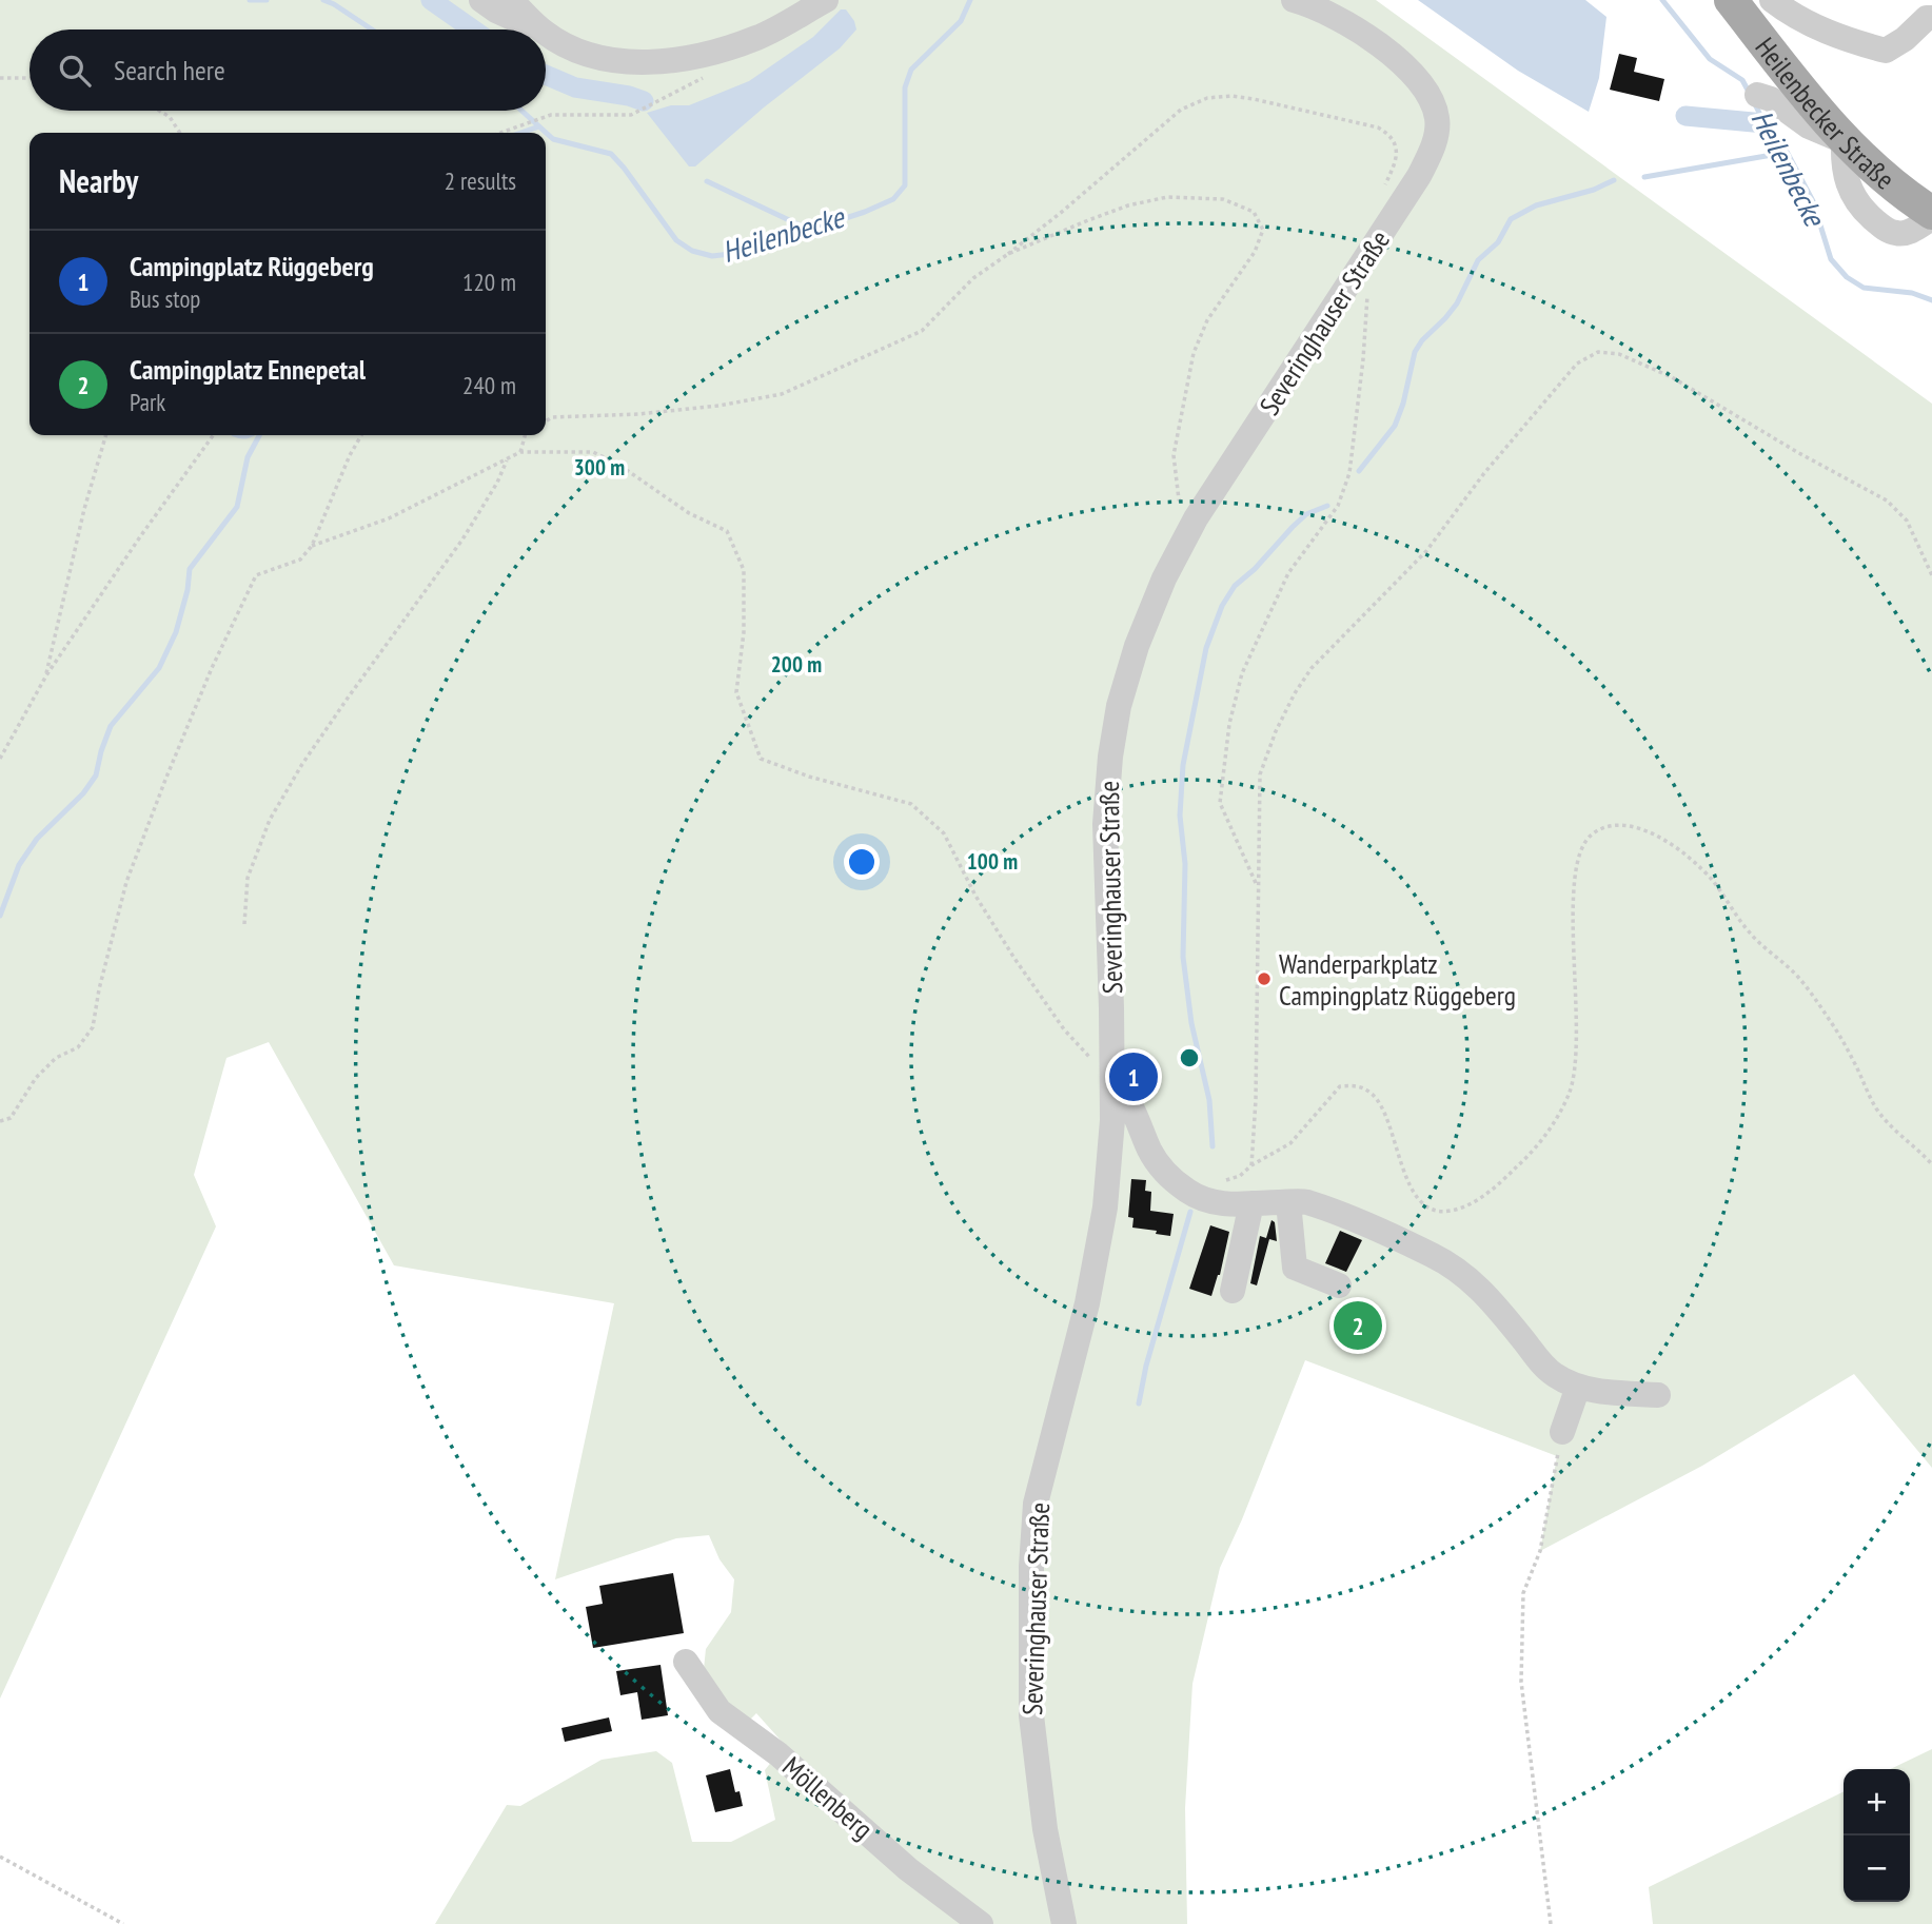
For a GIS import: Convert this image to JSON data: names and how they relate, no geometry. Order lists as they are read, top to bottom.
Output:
{
  "streets": {
    "main road": ["Heilenbecker Straße"],
    "street": ["Severinghauser Straße", "Möllenberg"]
  },
  "water": ["Heilenbecke"],
  "places": ["Wanderparkplatz Campingplatz Rüggeberg"],
  "page": {
    "search": "Search here",
    "heading": ["Nearby", "2 results"],
    "list": [
      {
        "mark": "1",
        "name": "Campingplatz Rüggeberg",
        "note": "Bus stop",
        "value": "120 m"
      },
      {
        "mark": "2",
        "name": "Campingplatz Ennepetal",
        "note": "Park",
        "value": "240 m"
      }
    ],
    "pins": ["1", "2"],
    "map_buttons": ["+", "−"]
  },
  "rings": ["300 m", "200 m", "100 m"]
}
